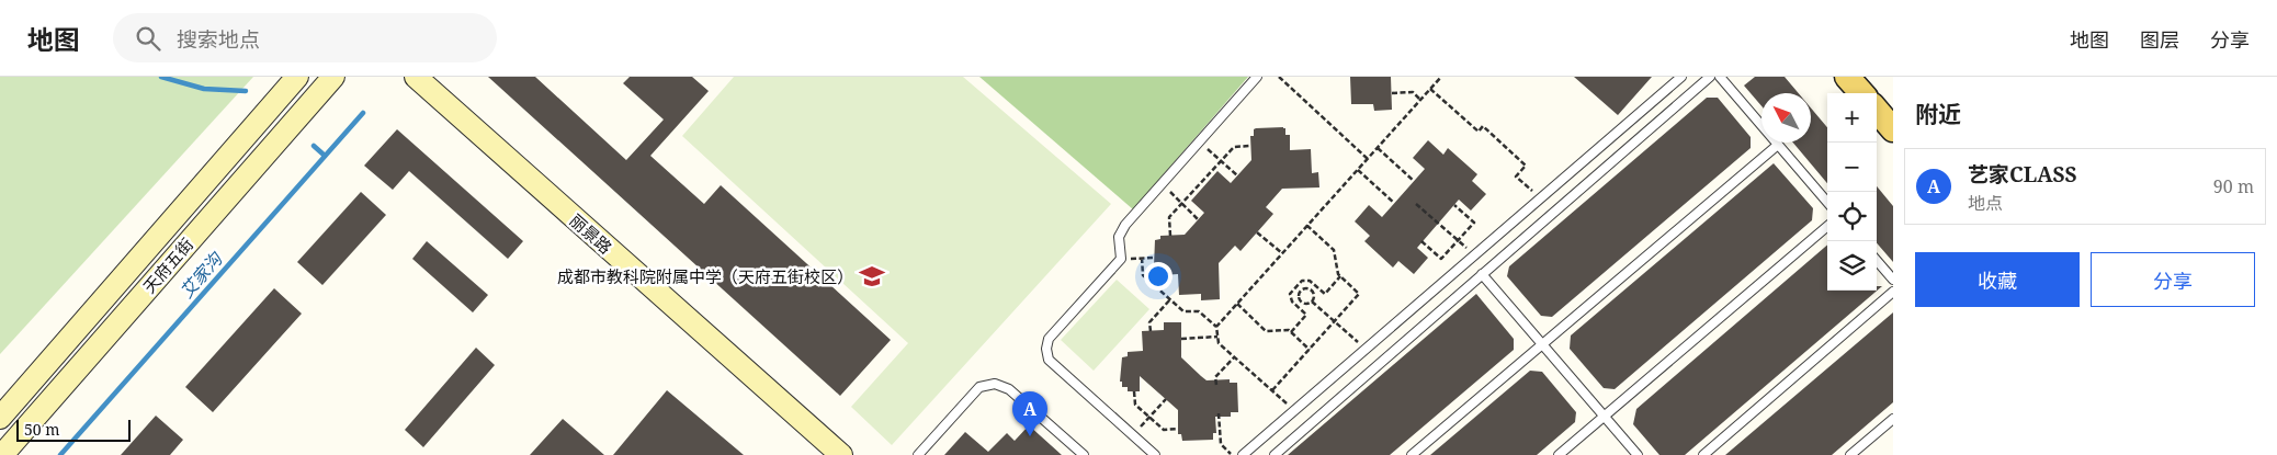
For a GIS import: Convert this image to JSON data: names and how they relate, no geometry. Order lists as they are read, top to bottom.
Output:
{
  "streets": {
    "street": ["丽景路", "天府五街"]
  },
  "water": ["艾家沟"],
  "places": {
    "school or university": ["成都市教科院附属中学（天府五街校区）"]
  },
  "scale_bar": "50 m",
  "north": "top left",
  "page": {
    "header": "地图",
    "search": "搜索地点",
    "nav": ["地图", "图层", "分享"],
    "heading": "附近",
    "map_buttons": ["+", "−"],
    "list": [
      {
        "mark": "A",
        "name": "艺家CLASS",
        "note": "地点",
        "value": "90 m"
      }
    ],
    "buttons": ["收藏", "分享"],
    "pins": "A",
    "scale": "50 m"
  }
}
